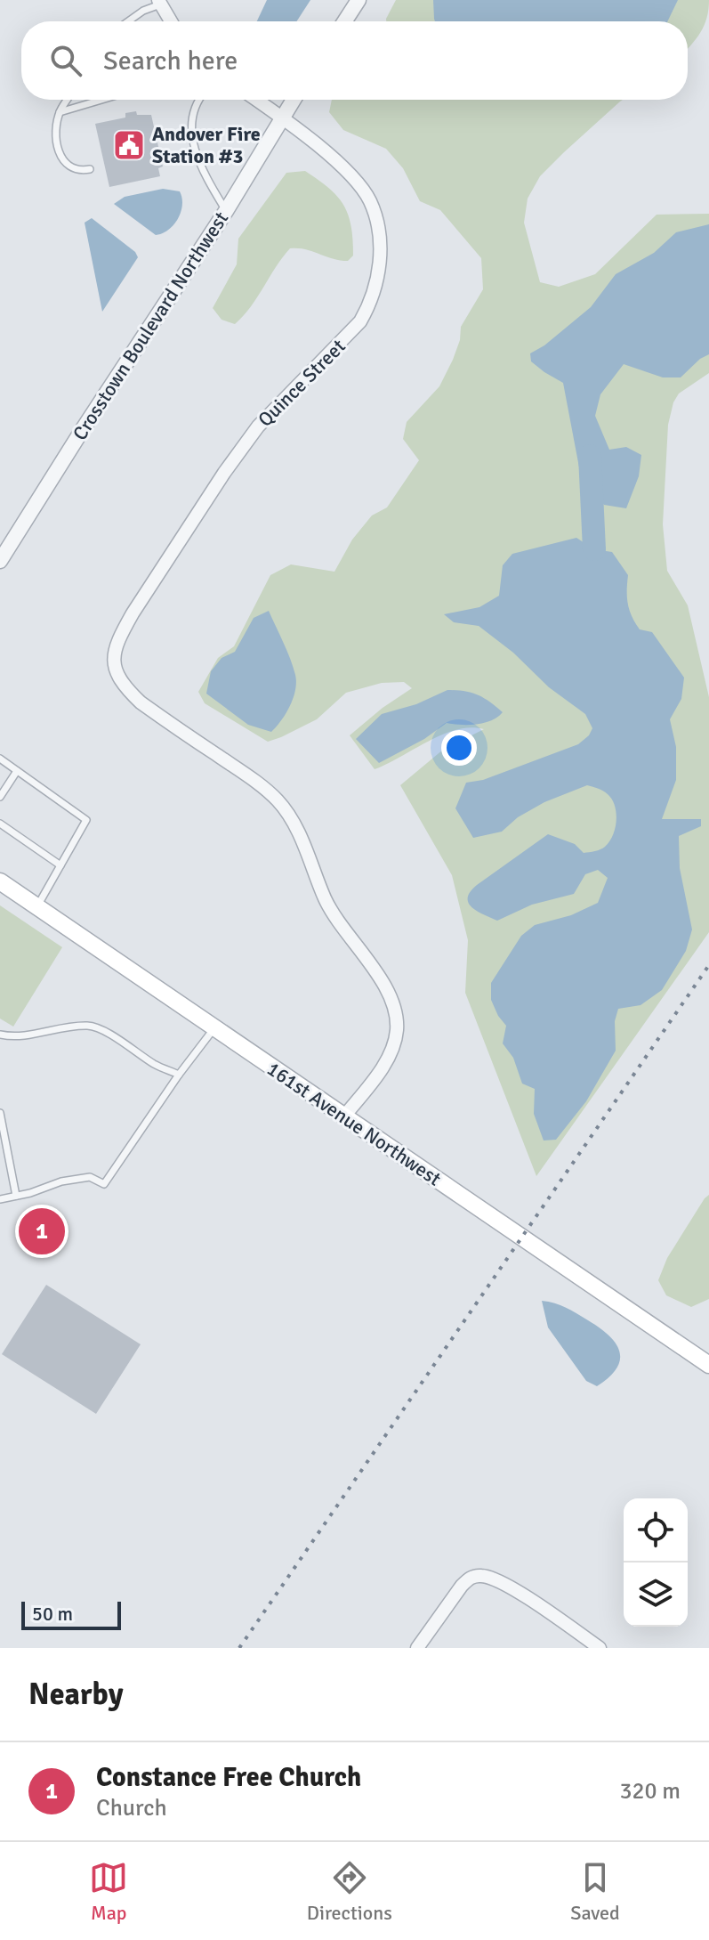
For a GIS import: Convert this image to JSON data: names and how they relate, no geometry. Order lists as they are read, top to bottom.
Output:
{
  "streets": {
    "main road": ["161st Avenue Northwest"],
    "street": ["Crosstown Boulevard Northwest", "Quince Street"]
  },
  "crossings": [
    ["Crosstown Boulevard Northwest", "Quince Street"],
    ["Quince Street", "161st Avenue Northwest"]
  ],
  "places": {
    "public building": ["Andover Fire Station #3"]
  },
  "scale_bar": "50 m",
  "page": {
    "search": "Search here",
    "pins": "1",
    "scale": "50 m",
    "heading": "Nearby",
    "list": [
      {
        "mark": "1",
        "name": "Constance Free Church",
        "note": "Church",
        "value": "320 m"
      }
    ],
    "nav": ["Map", "Directions", "Saved"]
  }
}
